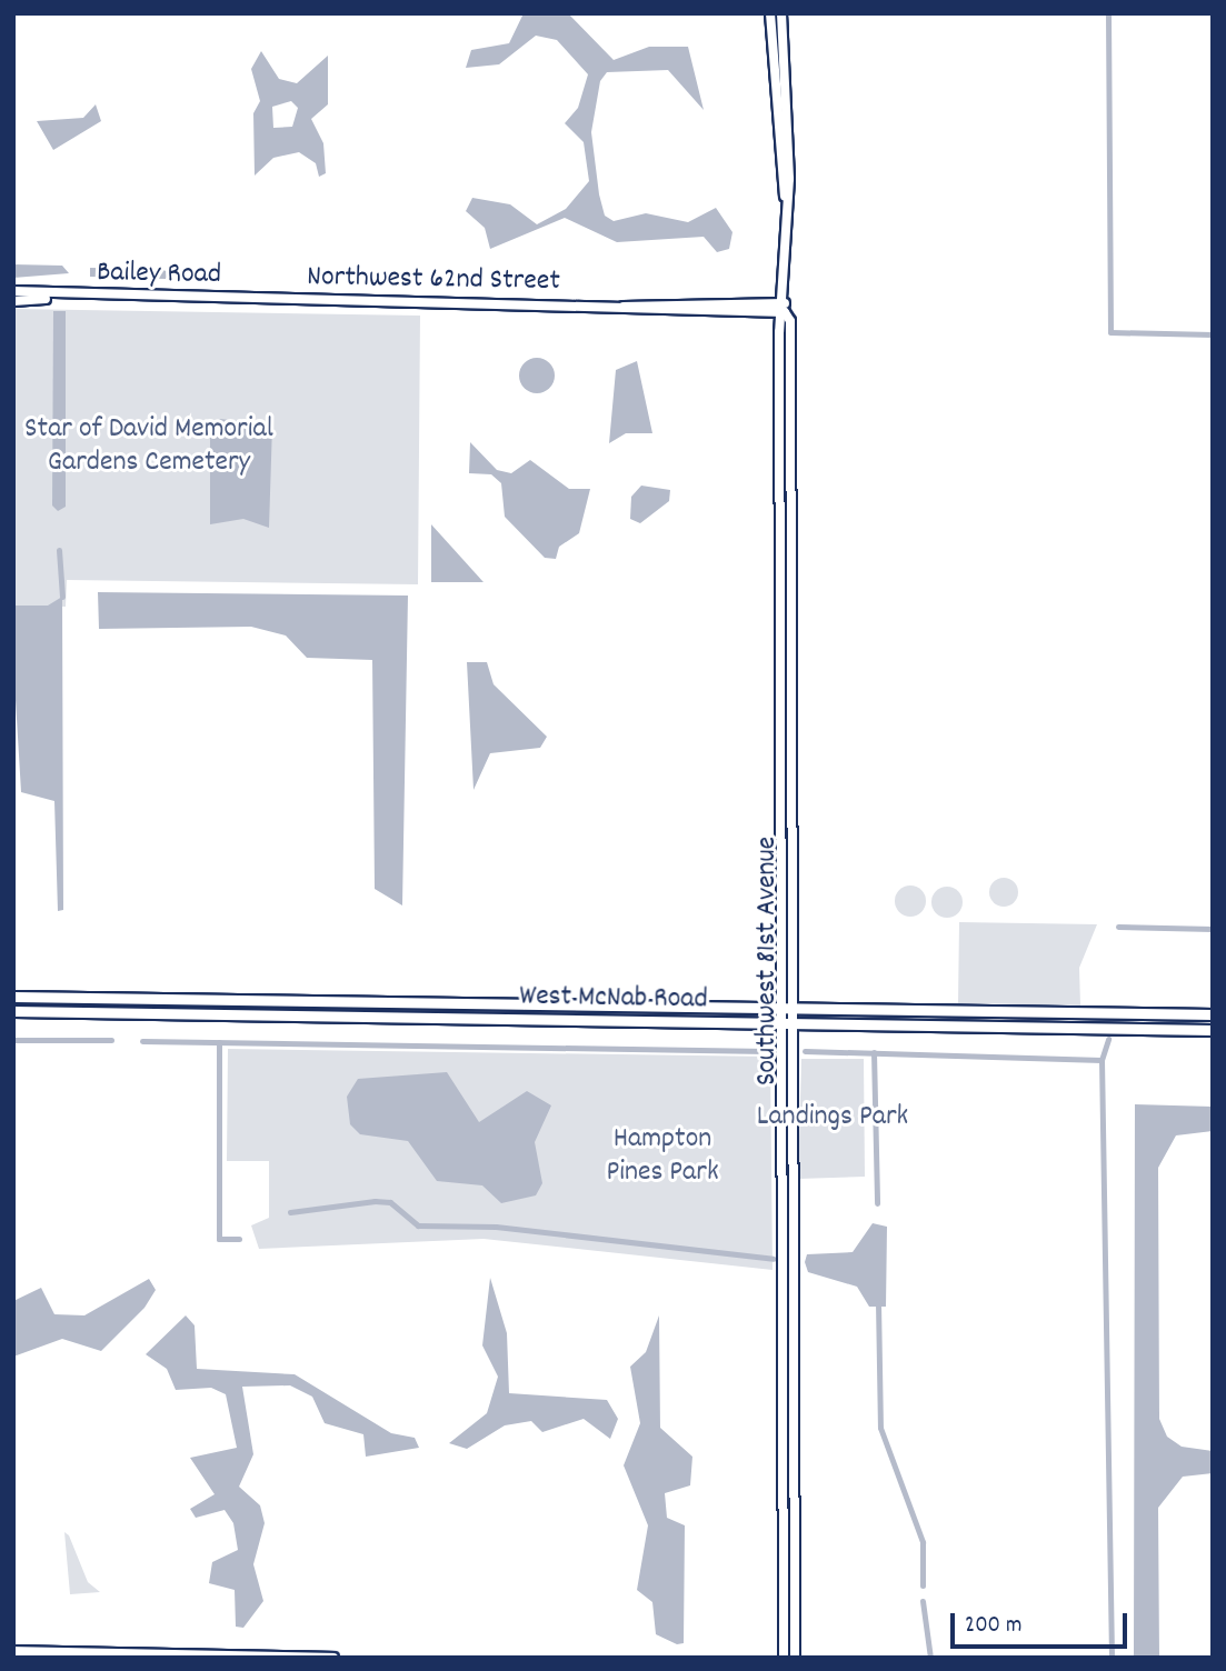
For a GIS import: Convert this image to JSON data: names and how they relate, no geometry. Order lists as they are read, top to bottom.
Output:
{
  "streets": {
    "main road": ["West McNab Road"],
    "street": ["Bailey Road", "Northwest 62nd Street", "Southwest 81st Avenue"]
  },
  "crossings": [
    ["Bailey Road", "Northwest 62nd Street"],
    ["Northwest 62nd Street", "Southwest 81st Avenue"],
    ["Southwest 81st Avenue", "West McNab Road"]
  ],
  "parks": ["Star of David Memorial Gardens Cemetery", "Landings Park", "Hampton Pines Park"],
  "scale_bar": "200 m"
}
